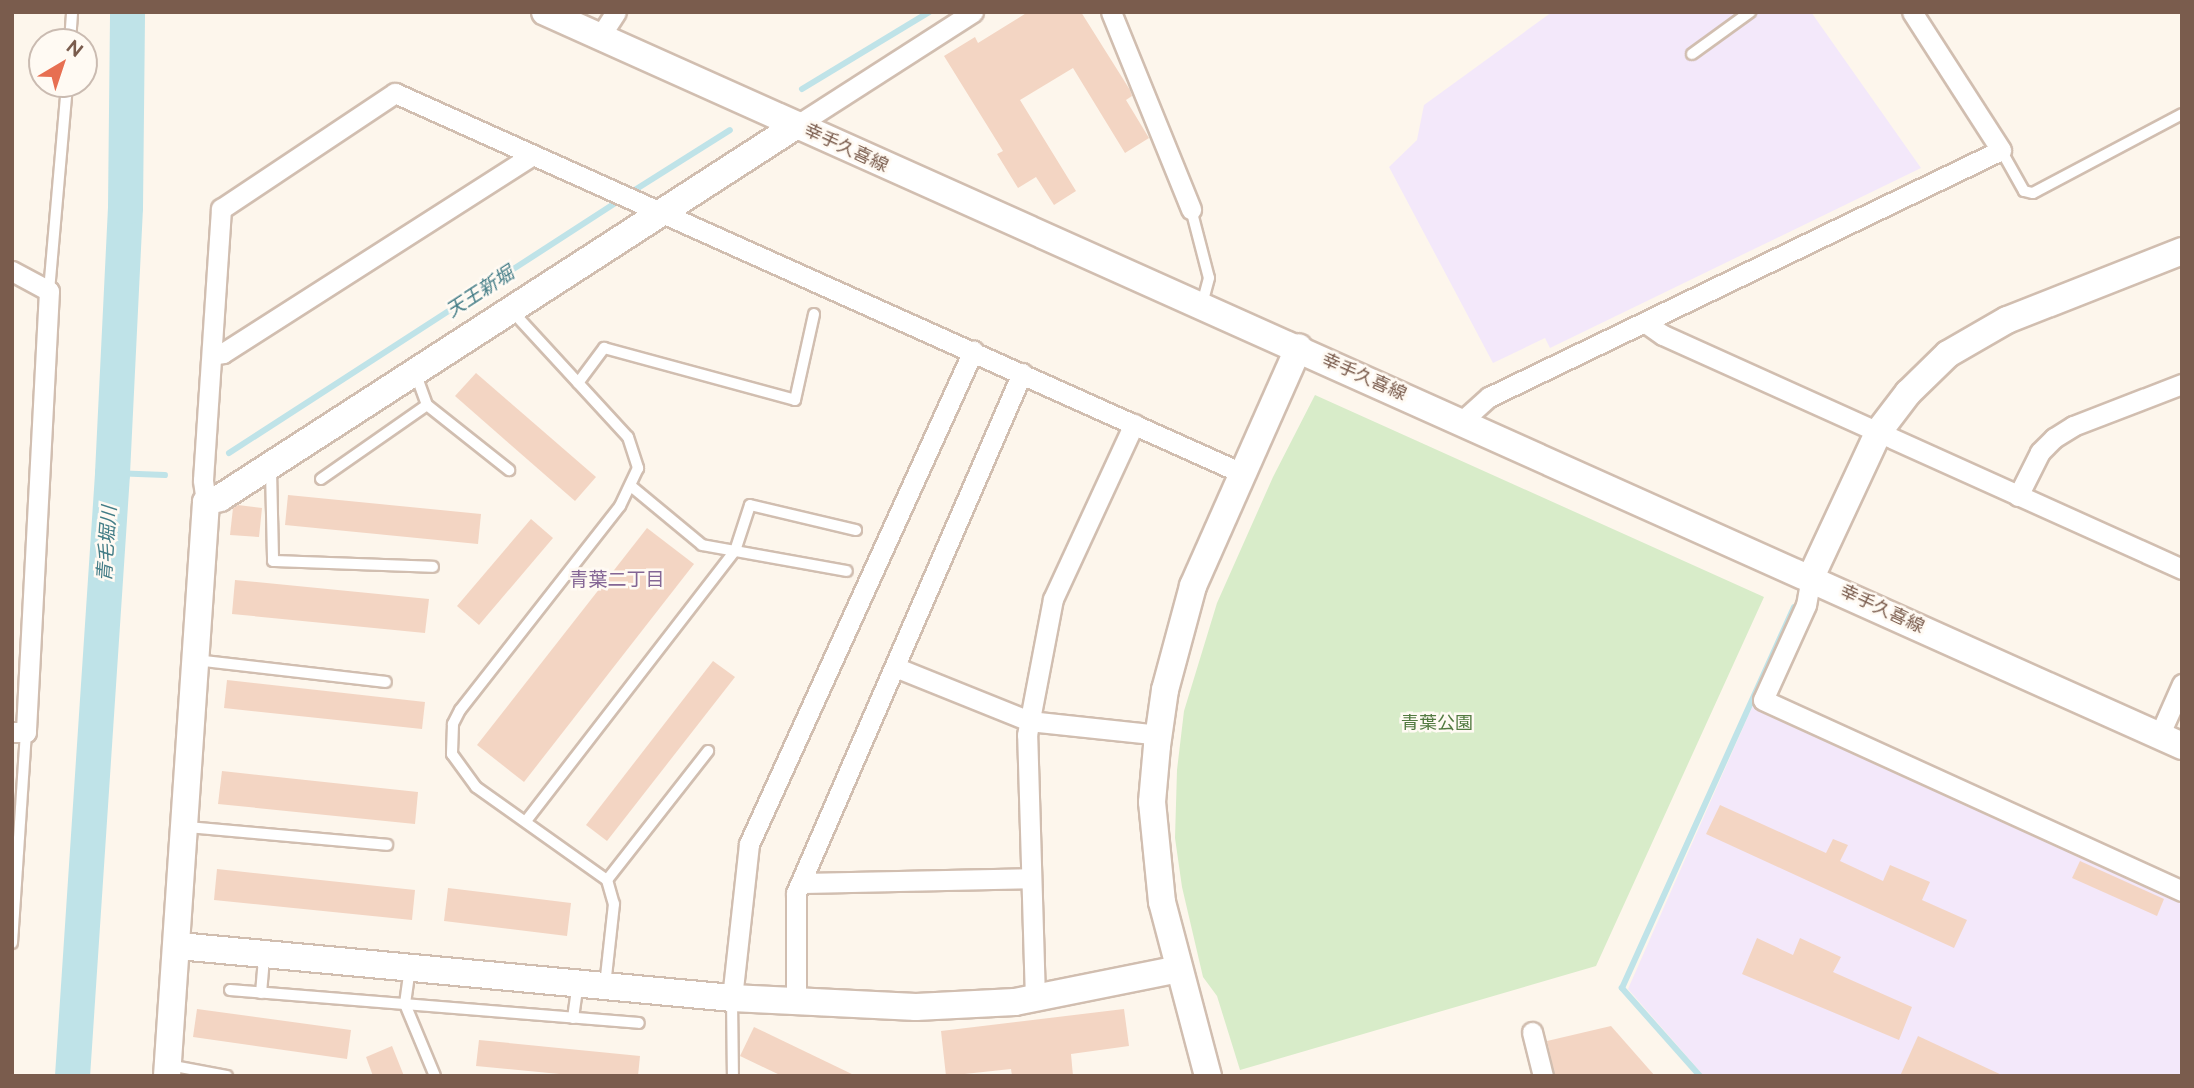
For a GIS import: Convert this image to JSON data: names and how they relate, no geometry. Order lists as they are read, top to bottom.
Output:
{
  "streets": {
    "street": ["幸手久喜線"]
  },
  "districts": ["青葉二丁目"],
  "water": ["天王新堀", "青毛堀川"],
  "parks": ["青葉公園"],
  "north": "top right"
}
